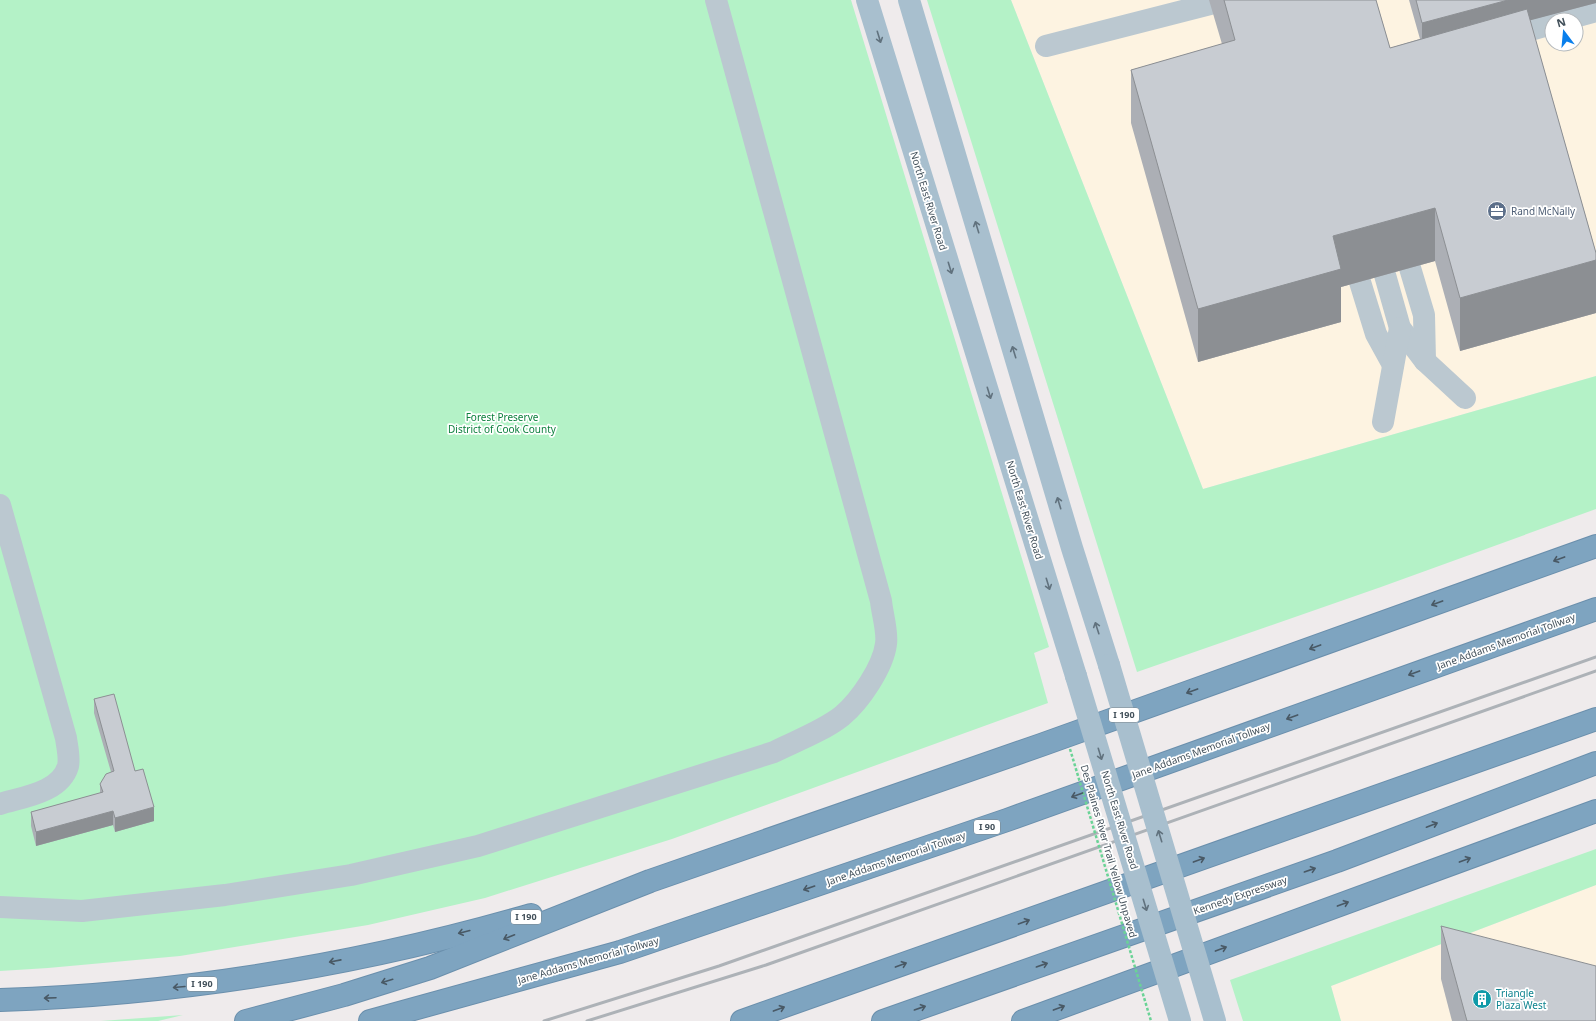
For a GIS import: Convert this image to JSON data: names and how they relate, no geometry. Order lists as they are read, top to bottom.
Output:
{
  "streets": {
    "highway": [
      "Jane Addams Memorial Tollway",
      "I 190",
      "I 90",
      "Kennedy Expressway"
    ],
    "main road": ["North East River Road"],
    "path": ["Des Plaines River Trail Yellow Unpaved"]
  },
  "parks": ["Forest Preserve District of Cook County"],
  "places": {
    "office": ["Rand McNally"],
    "building": ["Triangle Plaza West"]
  },
  "north": "top"
}
